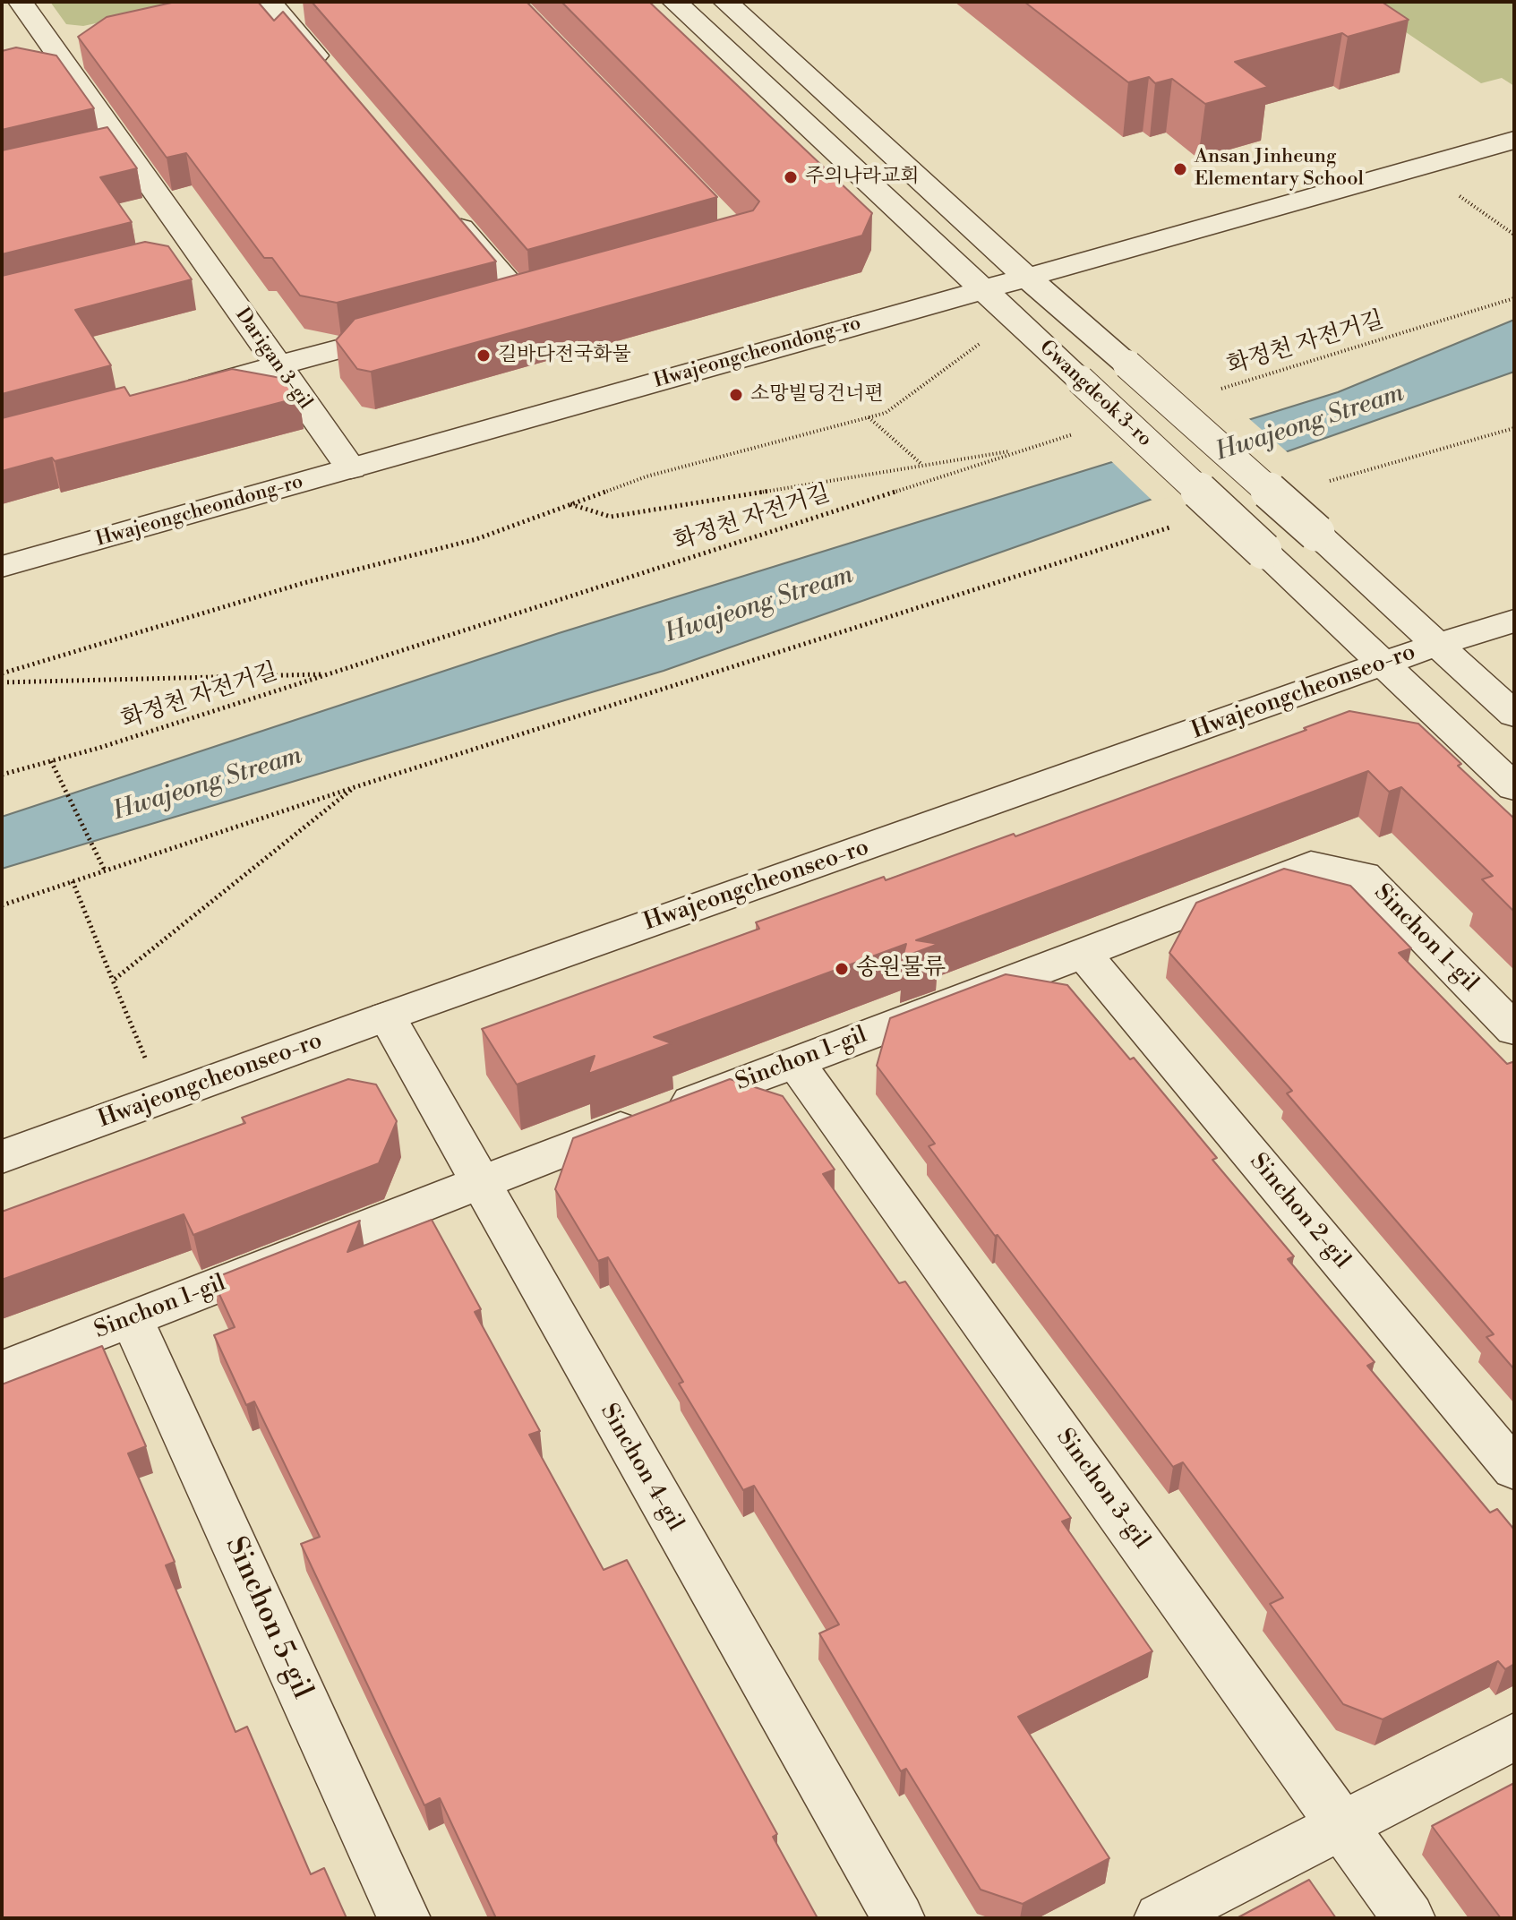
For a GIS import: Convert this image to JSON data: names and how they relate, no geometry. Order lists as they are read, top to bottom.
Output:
{
  "streets": {
    "street": [
      "Hwajeongcheondong-ro",
      "Darigan 3-gil",
      "Gwangdeok 3-ro",
      "Hwajeongcheonseo-ro",
      "Sinchon 1-gil",
      "Sinchon 2-gil",
      "Sinchon 4-gil",
      "Sinchon 3-gil",
      "Sinchon 5-gil"
    ],
    "path": ["화정천 자전거길"]
  },
  "crossings": [
    ["Hwajeongcheondong-ro", "Darigan 3-gil"],
    ["Hwajeongcheondong-ro", "Gwangdeok 3-ro"],
    ["Gwangdeok 3-ro", "Hwajeongcheonseo-ro"],
    ["Hwajeongcheonseo-ro", "Sinchon 4-gil"],
    ["Sinchon 1-gil", "Sinchon 2-gil"],
    ["Sinchon 1-gil", "Sinchon 4-gil"],
    ["Sinchon 1-gil", "Sinchon 3-gil"],
    ["Sinchon 1-gil", "Sinchon 5-gil"]
  ],
  "water": ["Hwajeong Stream"],
  "places": [
    "Ansan Jinheung Elementary School",
    "주의나라교회",
    "길바다전국화물",
    "소망빌딩건너편",
    "송원물류"
  ]
}
